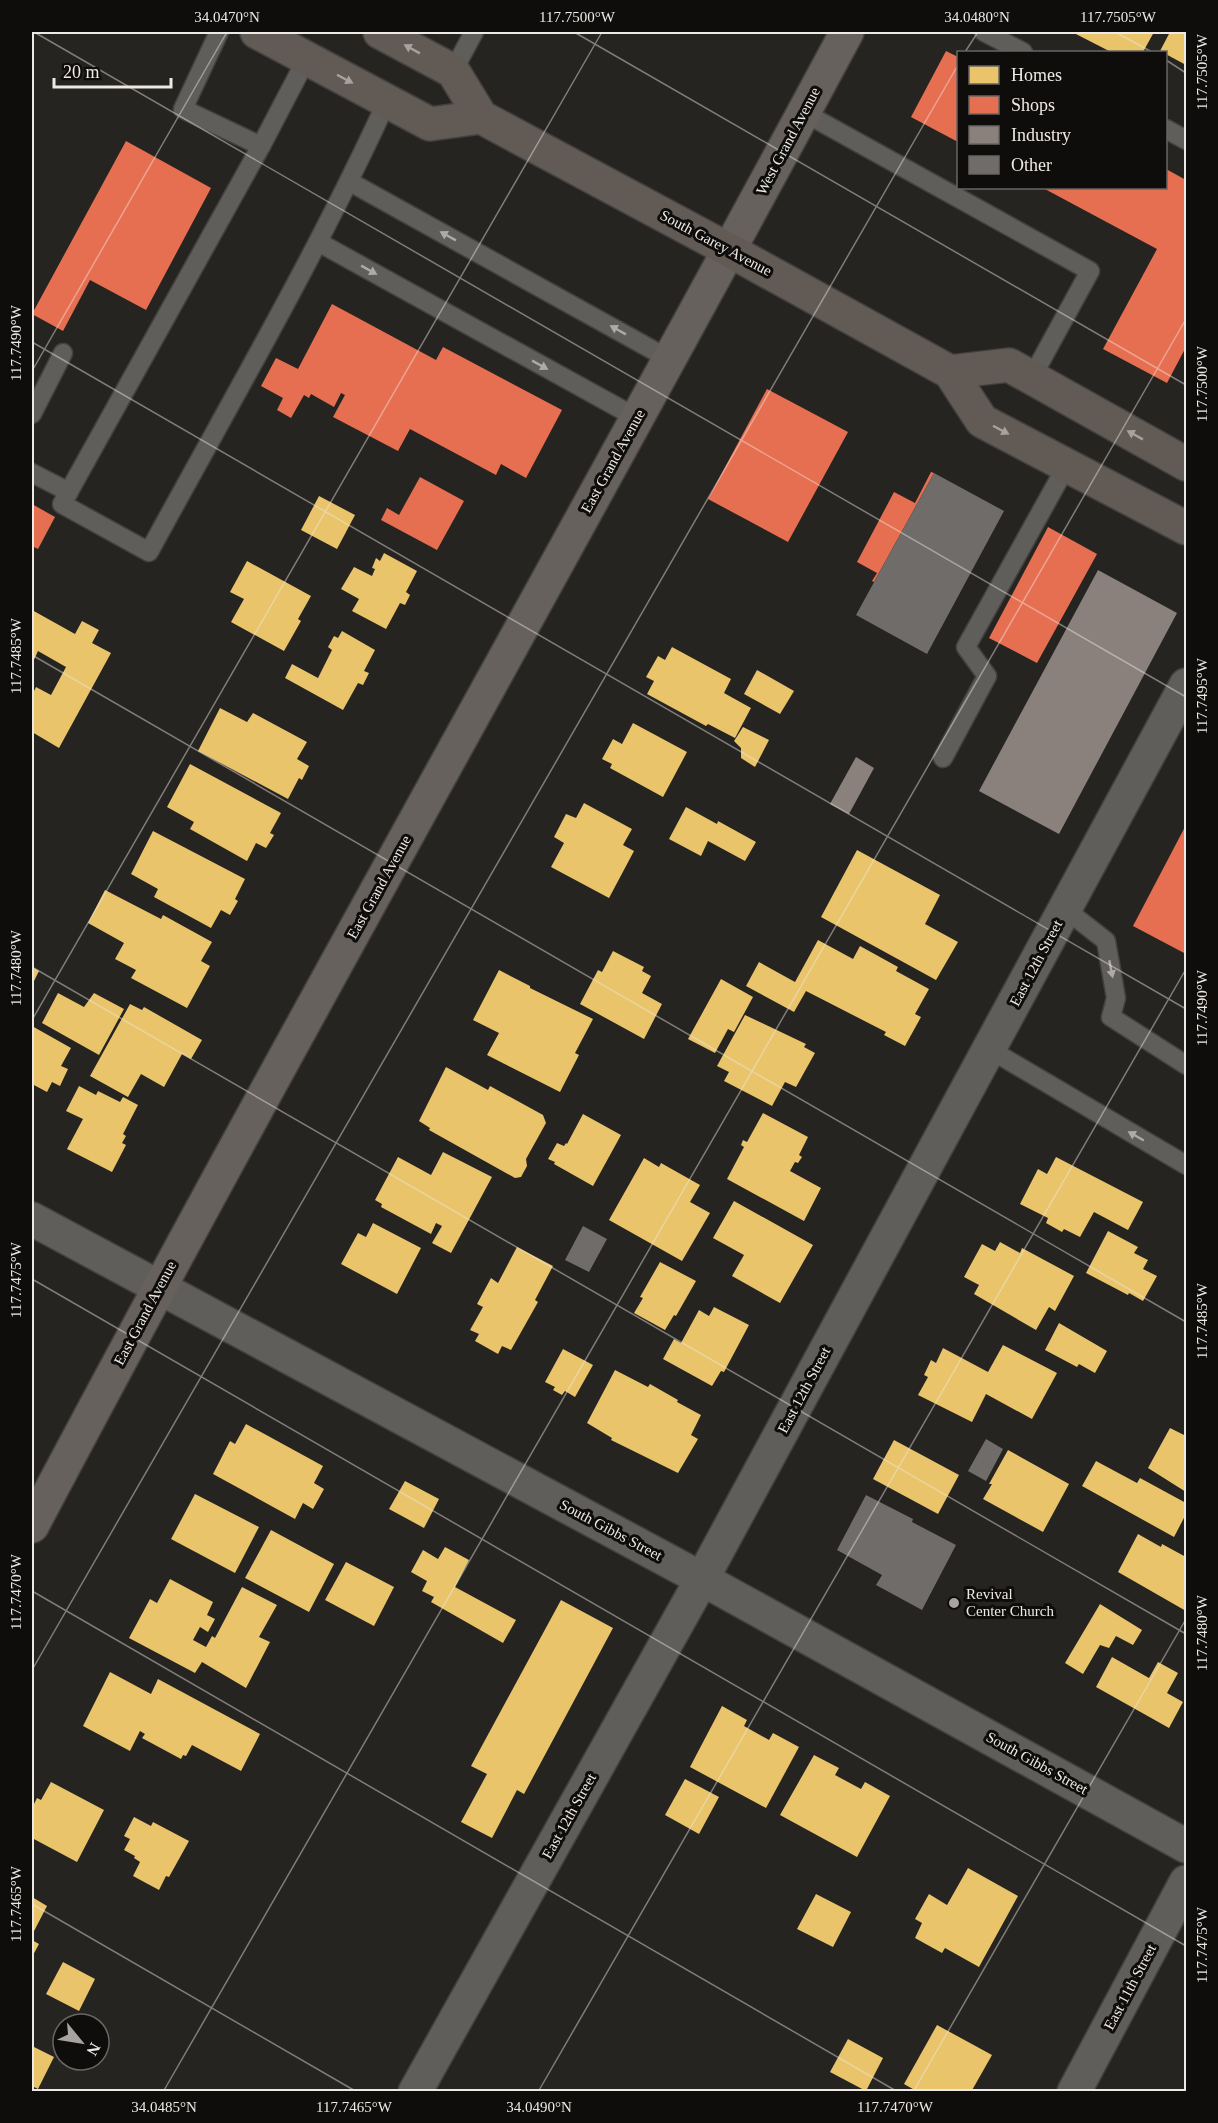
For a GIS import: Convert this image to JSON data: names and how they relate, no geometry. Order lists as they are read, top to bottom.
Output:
{
  "streets": {
    "main road": ["South Garey Avenue"],
    "street": [
      "West Grand Avenue",
      "East Grand Avenue",
      "East 12th Street",
      "South Gibbs Street",
      "East 11th Street"
    ]
  },
  "crossings": [
    ["West Grand Avenue", "South Garey Avenue"],
    ["West Grand Avenue", "East Grand Avenue"],
    ["South Garey Avenue", "East Grand Avenue"],
    ["East Grand Avenue", "South Gibbs Street"],
    ["East 12th Street", "South Gibbs Street"]
  ],
  "places": ["Revival Center Church"],
  "legend": [
    "Homes",
    "Shops",
    "Industry",
    "Other"
  ],
  "scale_bar": "20 m",
  "north": "bottom right",
  "coordinates": [
    "34.0470°N",
    "117.7500°W",
    "34.0480°N",
    "117.7505°W",
    "117.7490°W",
    "117.7485°W",
    "117.7495°W",
    "117.7480°W",
    "117.7475°W",
    "117.7470°W",
    "117.7465°W",
    "34.0485°N",
    "34.0490°N"
  ]
}
